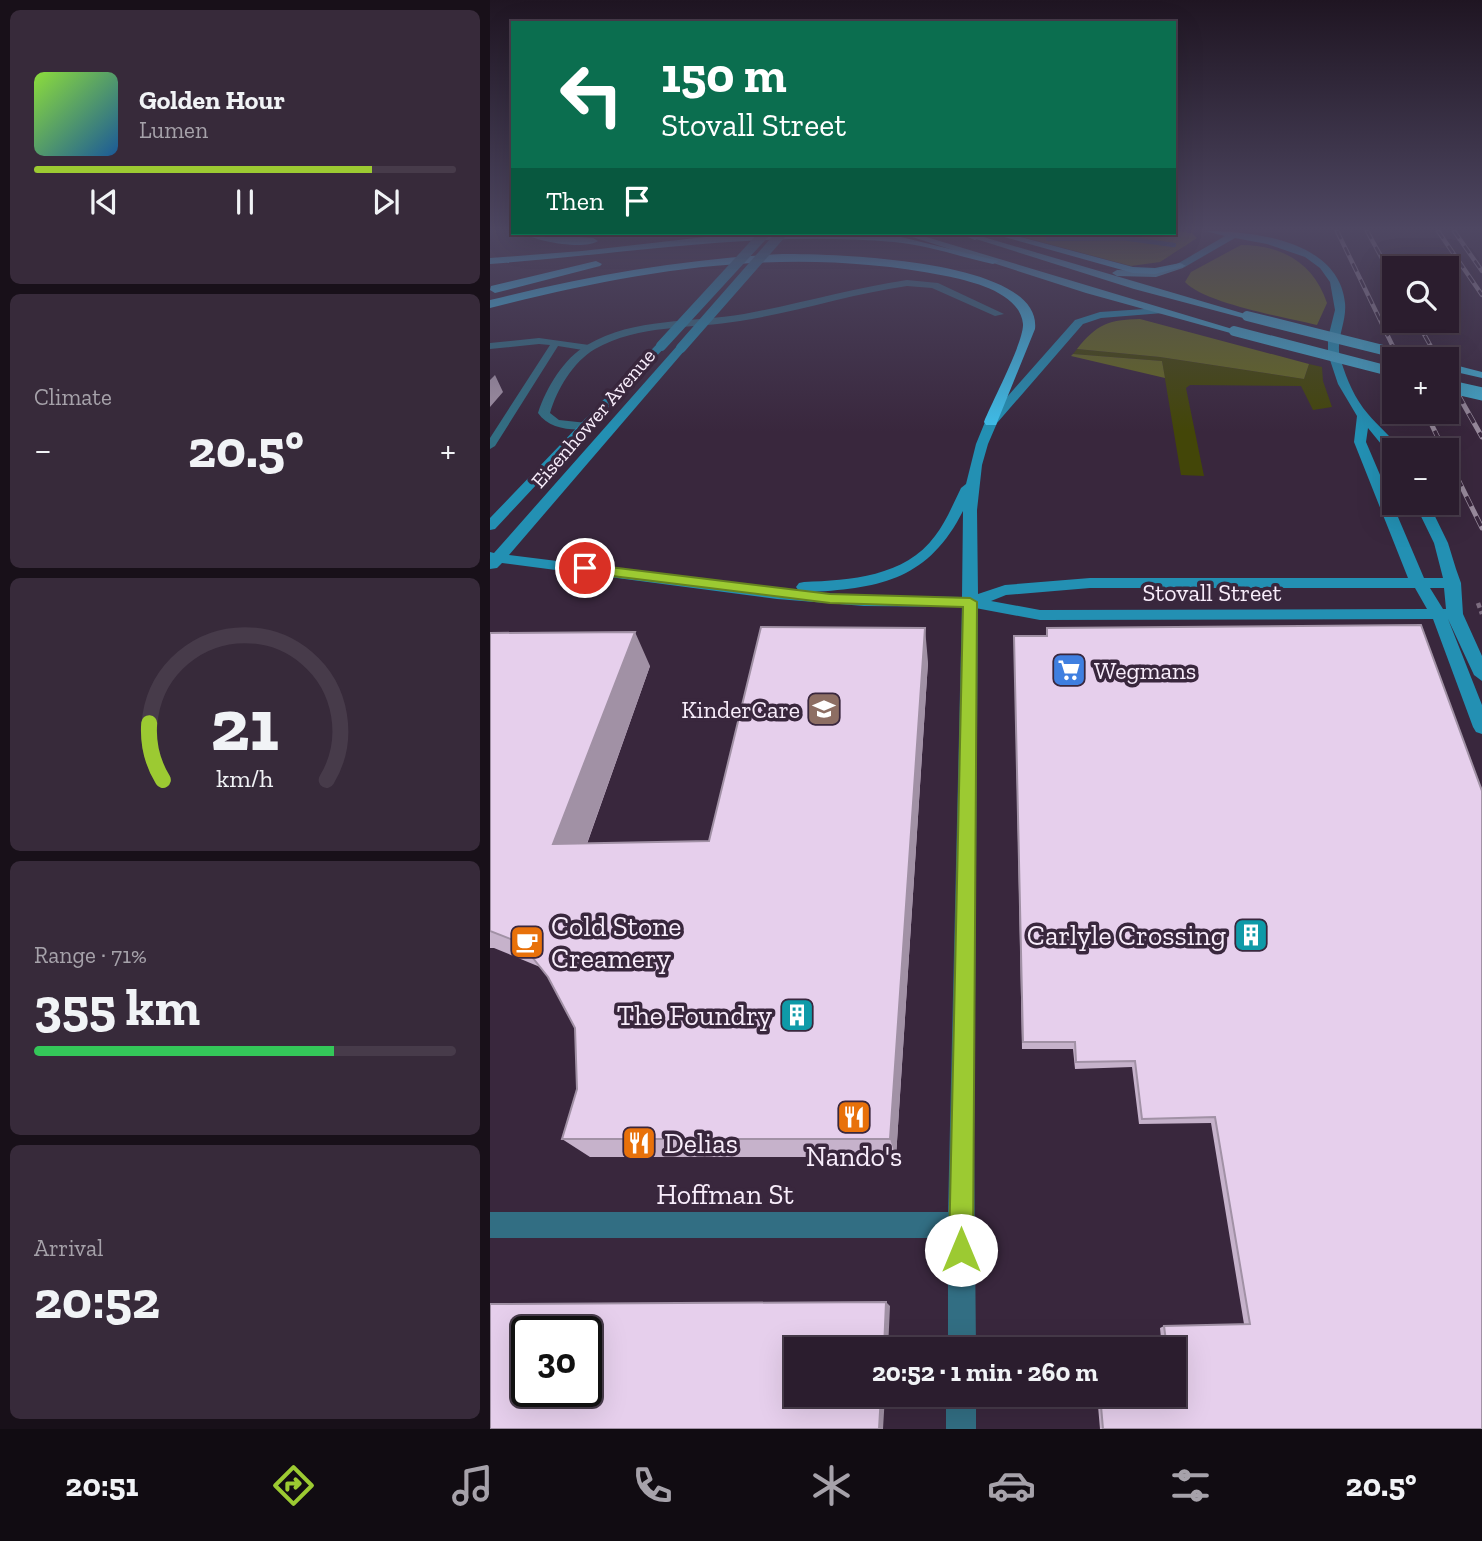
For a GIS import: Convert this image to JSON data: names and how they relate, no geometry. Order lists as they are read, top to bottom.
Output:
{
  "streets": {
    "main road": ["Eisenhower Avenue", "Stovall Street"],
    "street": ["Hoffman St"]
  },
  "crossings": [
    ["Eisenhower Avenue", "Stovall Street"]
  ],
  "places": {
    "supermarket": ["Wegmans"],
    "school or university": ["KinderCare"],
    "building": ["Carlyle Crossing", "The Foundry"],
    "cafe": ["Cold Stone Creamery"],
    "restaurant": ["Nando's", "Delias"]
  },
  "page": {
    "turn": ["150 m", "Stovall Street"],
    "song": ["Golden Hour", "Lumen"],
    "then": "Then",
    "map_buttons": ["+", "−"],
    "tile": [
      "Climate",
      ["Range · 71%", "355 km"],
      ["Arrival", "20:52"]
    ],
    "heat": ["−", "20.5°", "+"],
    "limit": "30",
    "trip": "20:52 · 1 min · 260 m",
    "tabs": ["20:51", "20.5°"],
    "gauge": ["21", "km/h"]
  }
}
